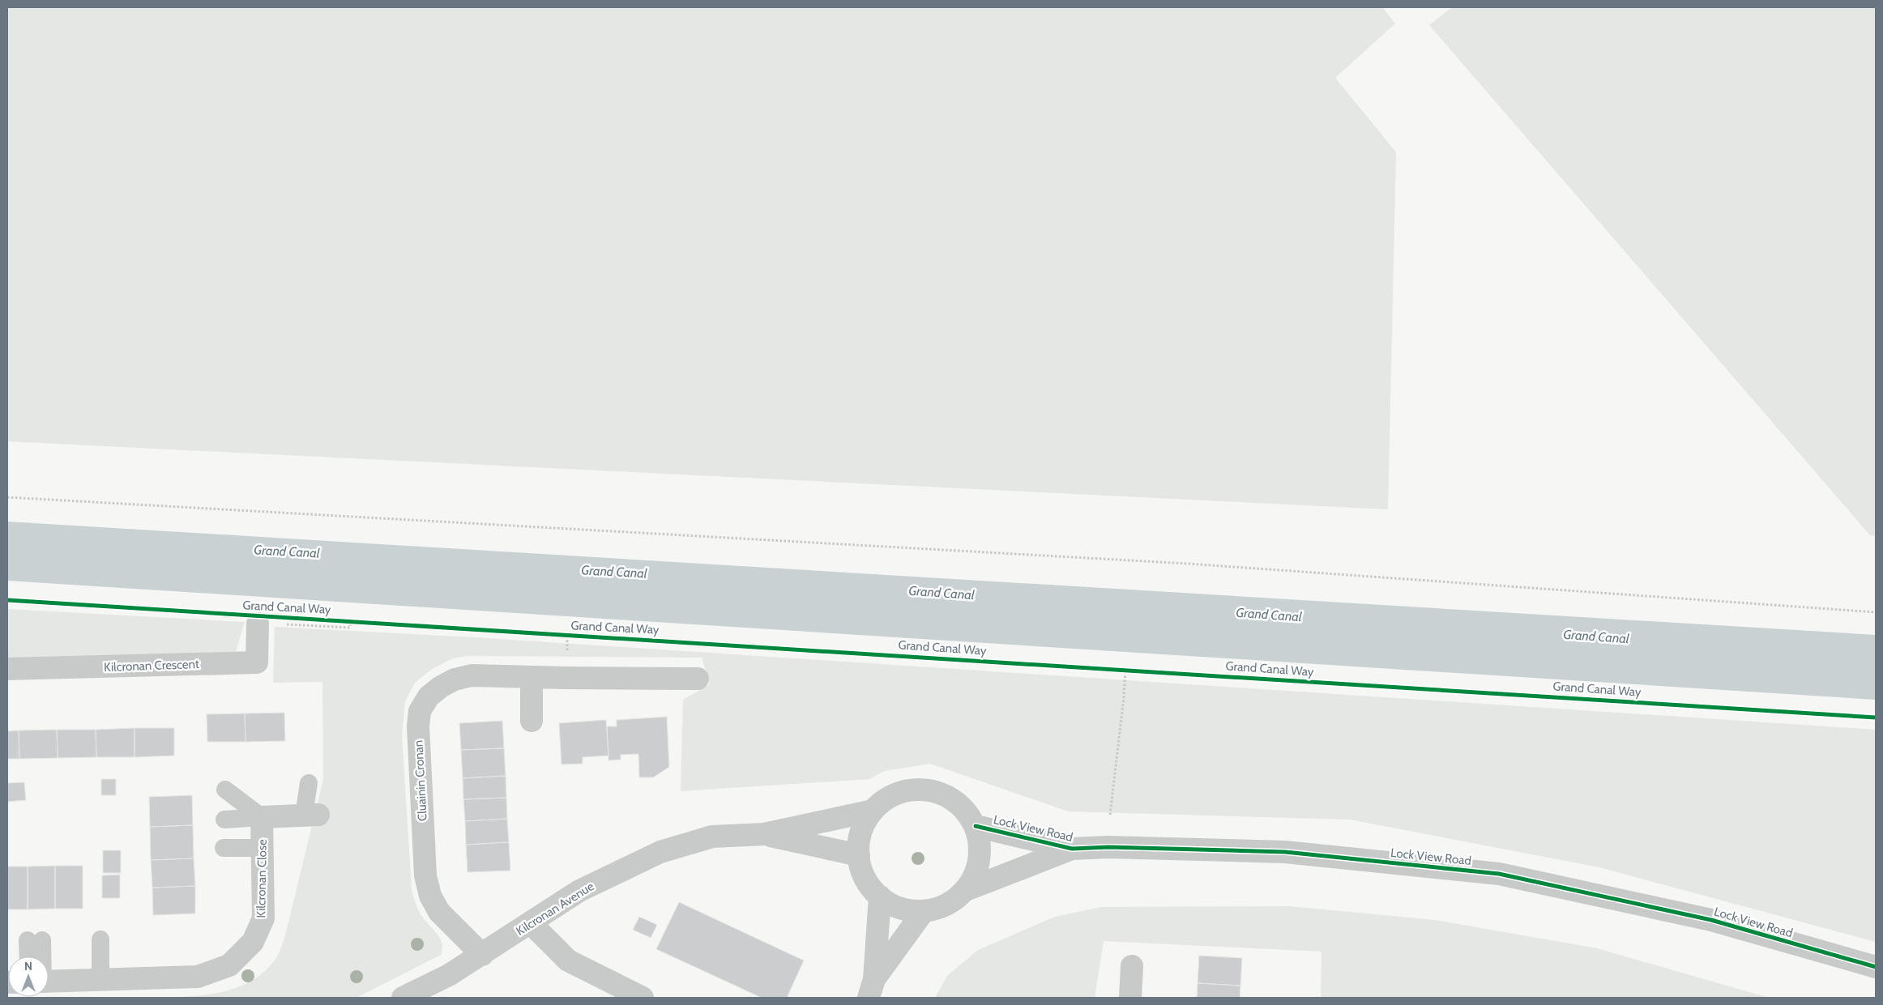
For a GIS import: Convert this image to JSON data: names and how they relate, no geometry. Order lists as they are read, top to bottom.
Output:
{
  "streets": {
    "street": [
      "Kilcronan Crescent",
      "Cluainin Cronan",
      "Lock View Road",
      "Kilcronan Close",
      "Kilcronan Avenue"
    ],
    "cycle path": ["Grand Canal Way"]
  },
  "crossings": [
    ["Cluainin Cronan", "Kilcronan Avenue"],
    ["Lock View Road", "Kilcronan Avenue"]
  ],
  "water": ["Grand Canal"],
  "north": "top"
}
